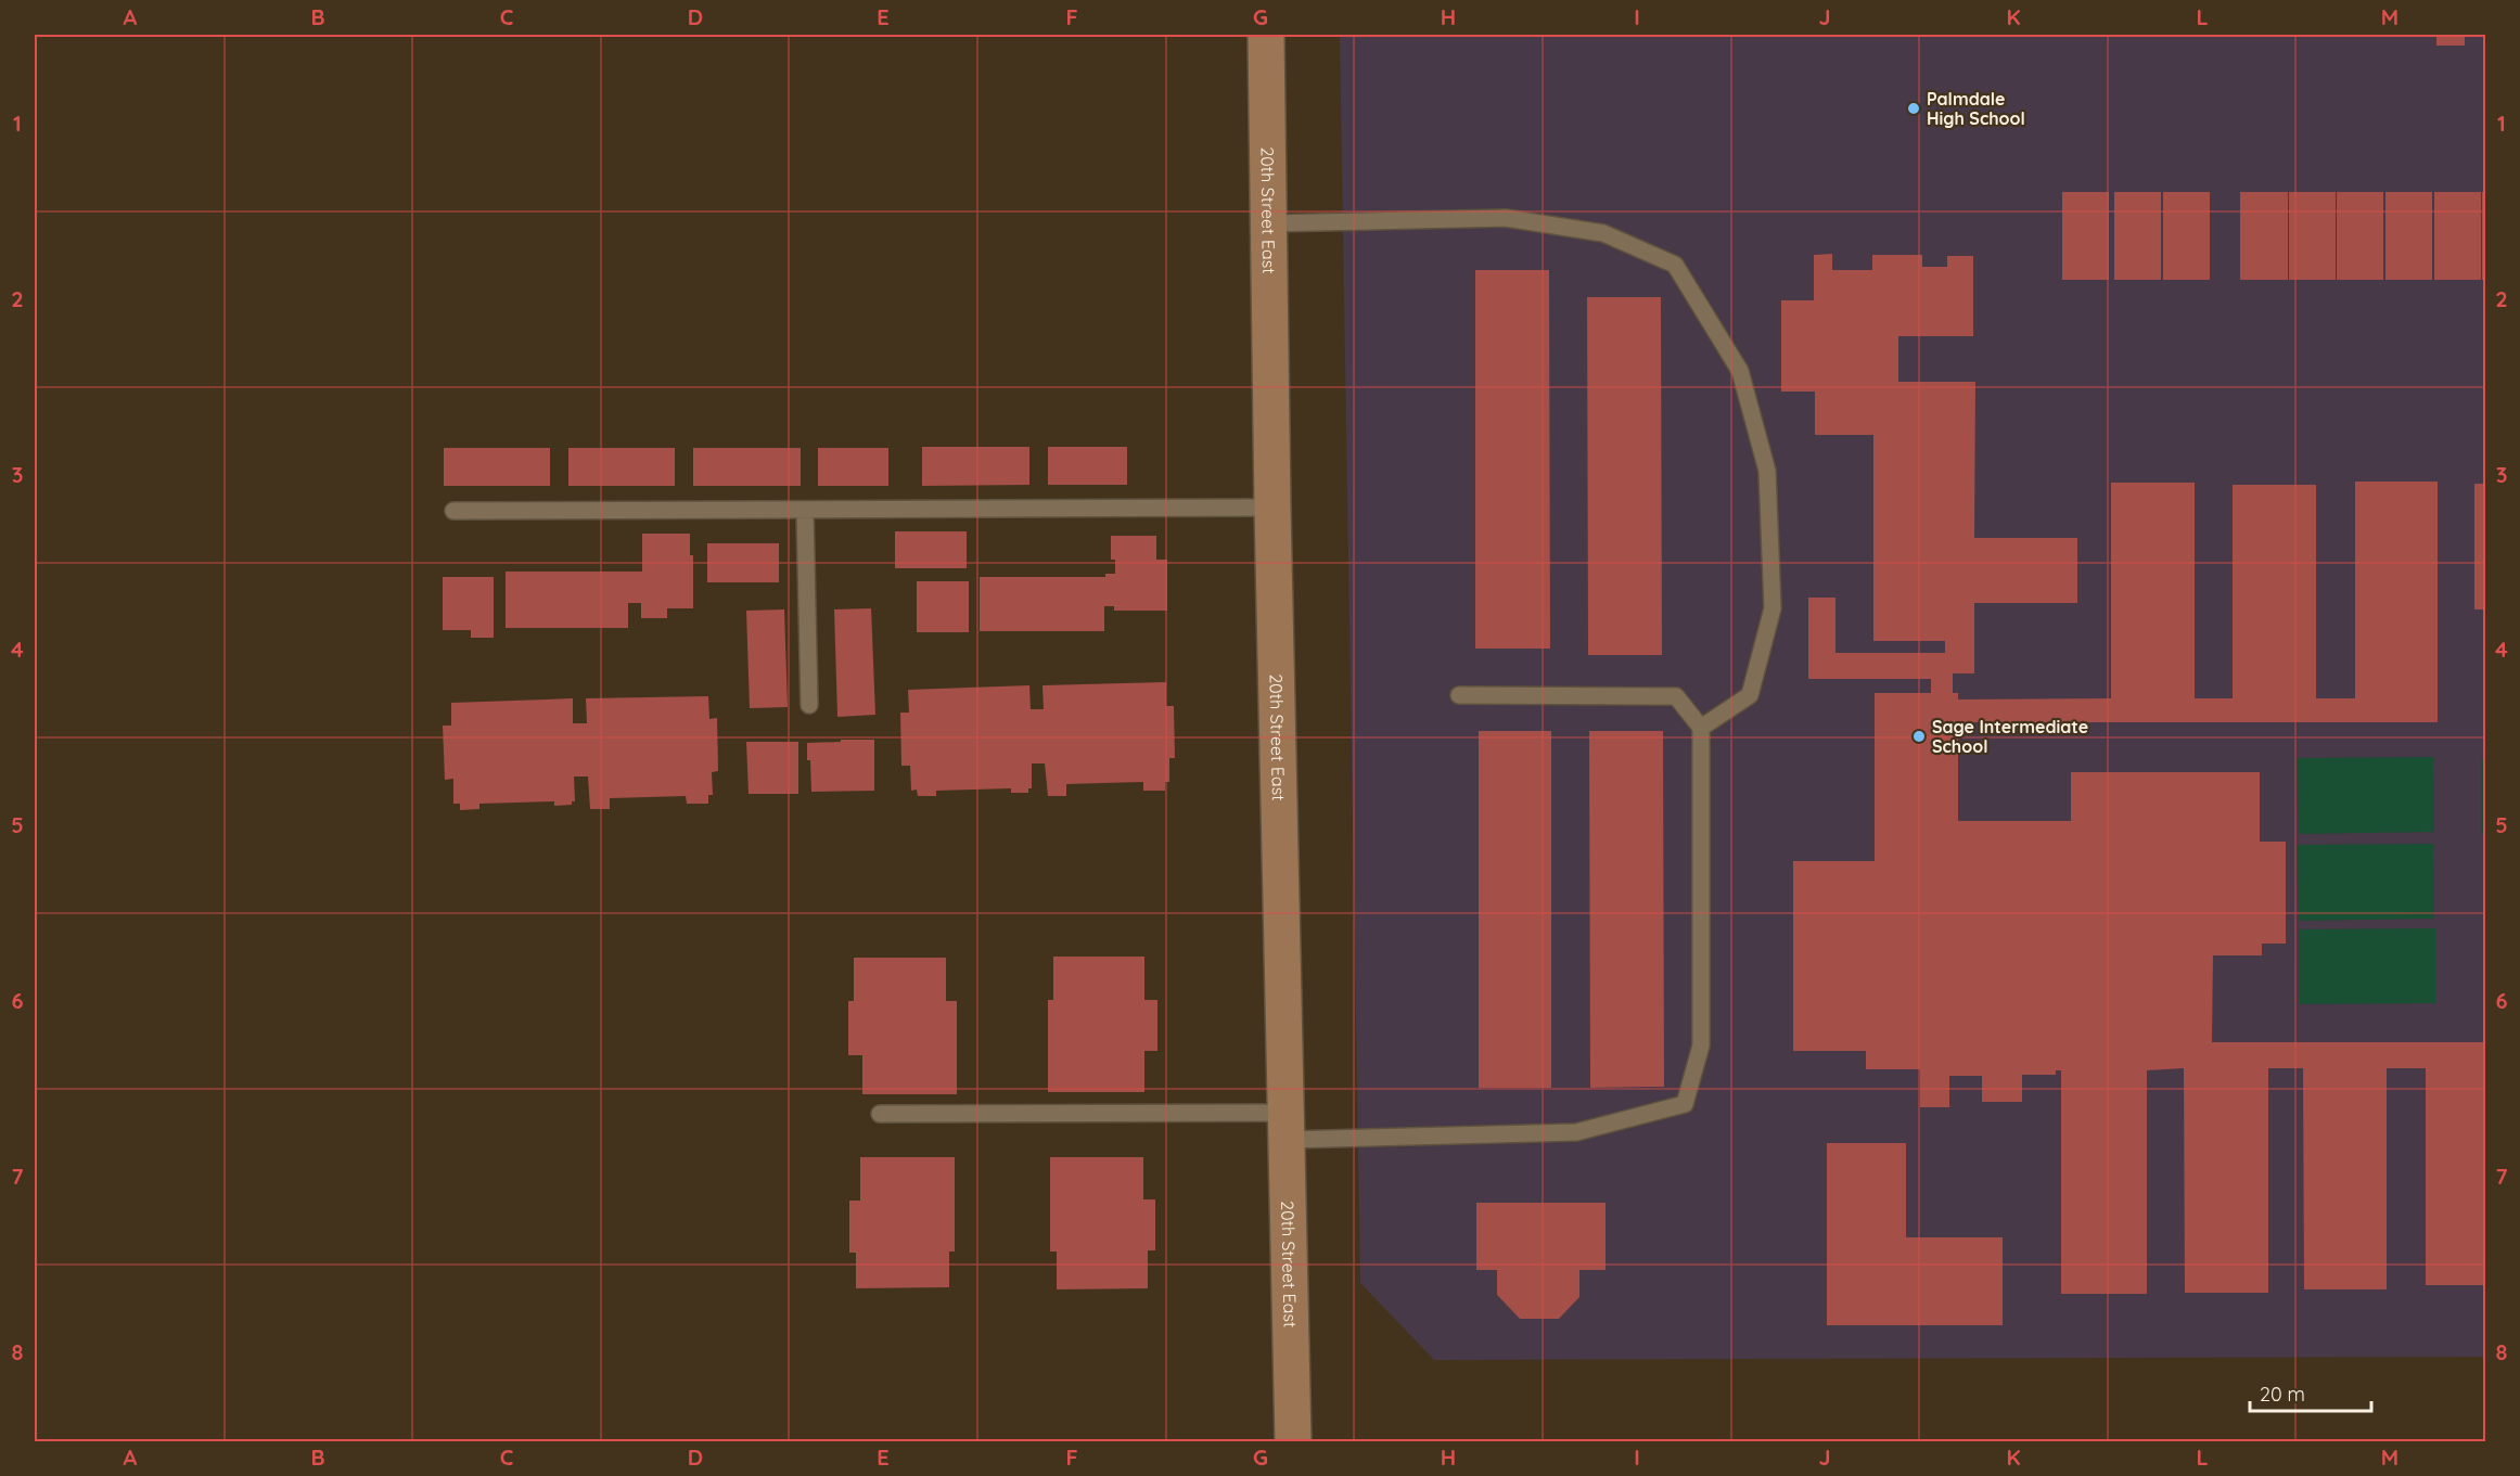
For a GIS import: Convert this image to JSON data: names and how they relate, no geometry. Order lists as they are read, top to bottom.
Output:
{
  "streets": {
    "street": ["20th Street East"]
  },
  "places": ["Palmdale High School", "Sage Intermediate School"],
  "scale_bar": "20 m",
  "grid": {
    "columns": [
      "A",
      "B",
      "C",
      "D",
      "E",
      "F",
      "G",
      "H",
      "I",
      "J",
      "K",
      "L",
      "M"
    ],
    "rows": [
      "1",
      "2",
      "3",
      "4",
      "5",
      "6",
      "7",
      "8"
    ]
  }
}
